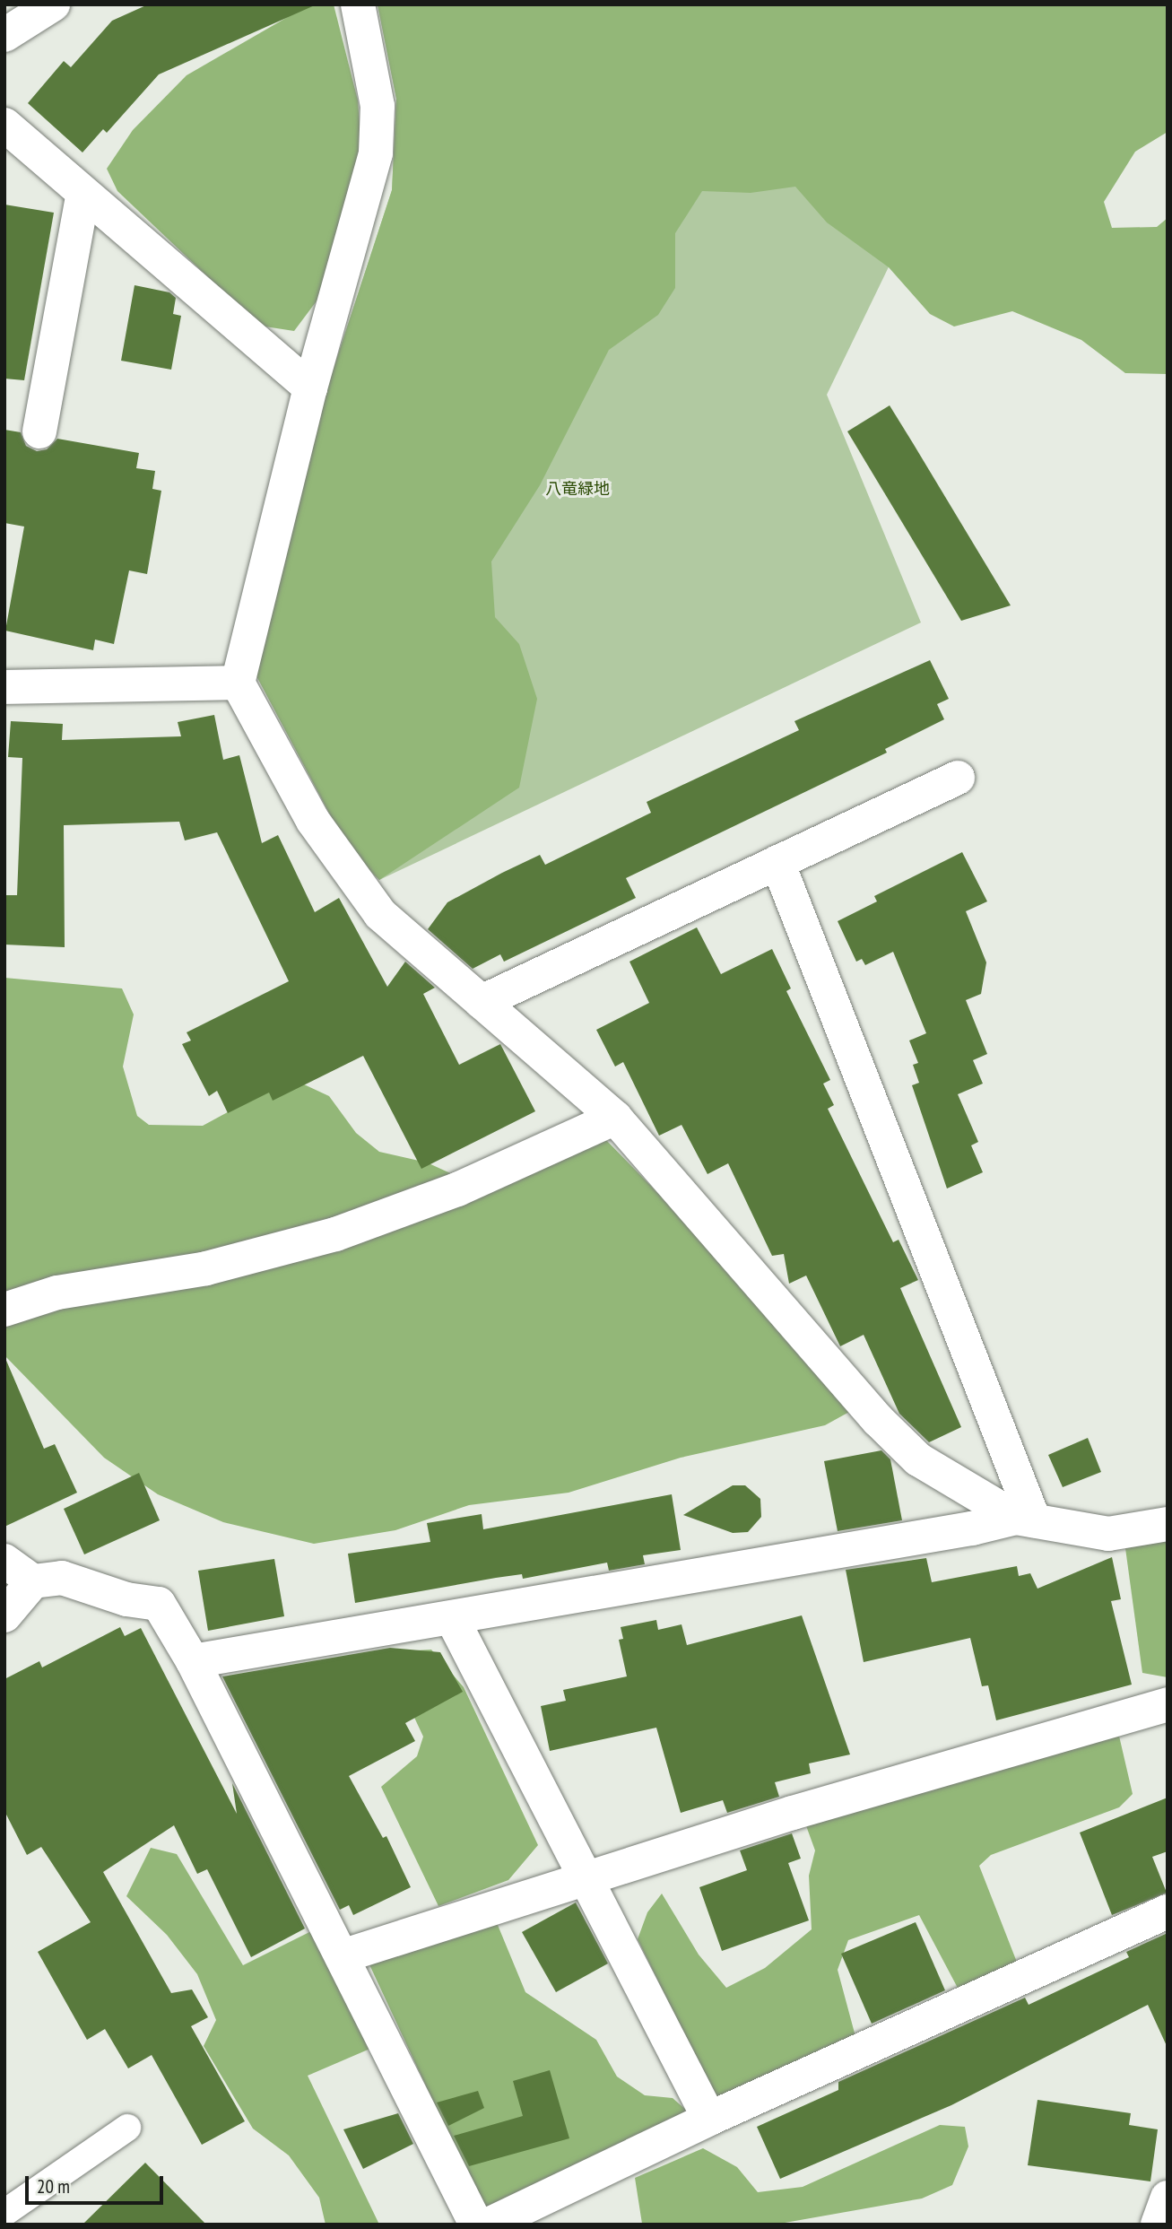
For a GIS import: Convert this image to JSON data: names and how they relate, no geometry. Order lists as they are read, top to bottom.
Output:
{
  "parks": ["八竜緑地"],
  "scale_bar": "20 m"
}
